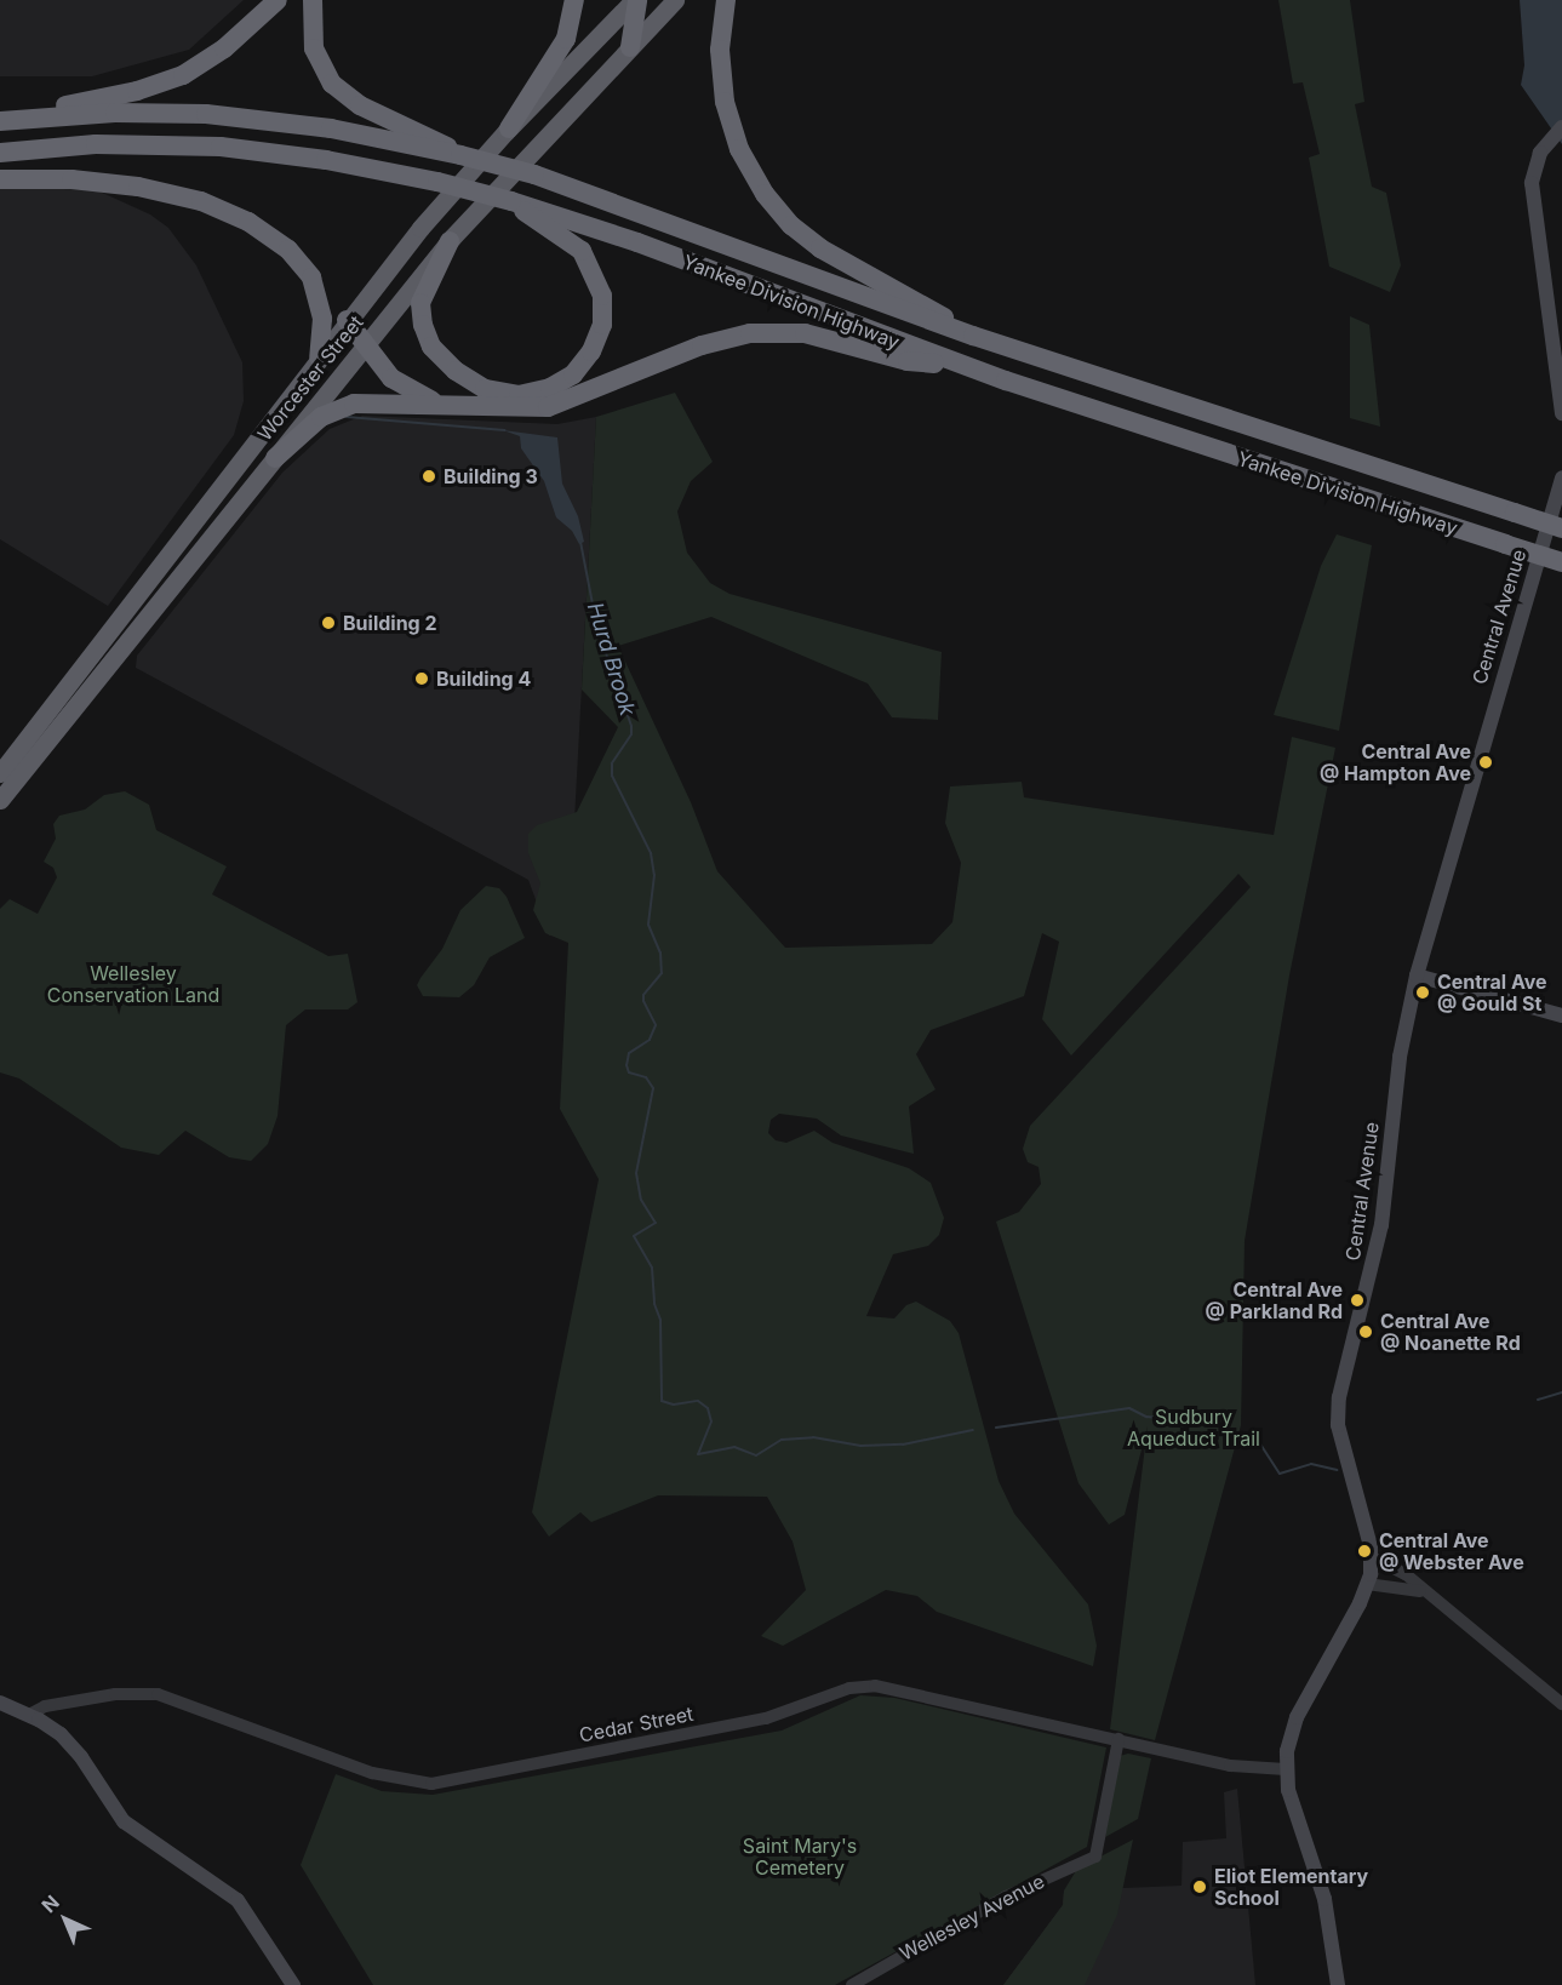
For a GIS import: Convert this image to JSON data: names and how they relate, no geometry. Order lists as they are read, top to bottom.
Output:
{
  "streets": {
    "highway": ["Yankee Division Highway", "Worcester Street"],
    "main road": ["Central Avenue"],
    "street": ["Cedar Street", "Wellesley Avenue"]
  },
  "crossings": [
    ["Central Avenue", "Cedar Street"],
    ["Cedar Street", "Wellesley Avenue"]
  ],
  "water": ["Hurd Brook"],
  "parks": ["Wellesley Conservation Land", "Sudbury Aqueduct Trail", "Saint Mary's Cemetery"],
  "places": [
    "Building 3",
    "Building 2",
    "Building 4",
    "Central Ave @ Hampton Ave",
    "Central Ave @ Gould St",
    "Central Ave @ Parkland Rd",
    "Central Ave @ Noanette Rd",
    "Central Ave @ Webster Ave",
    "Eliot Elementary School"
  ],
  "north": "top left"
}
